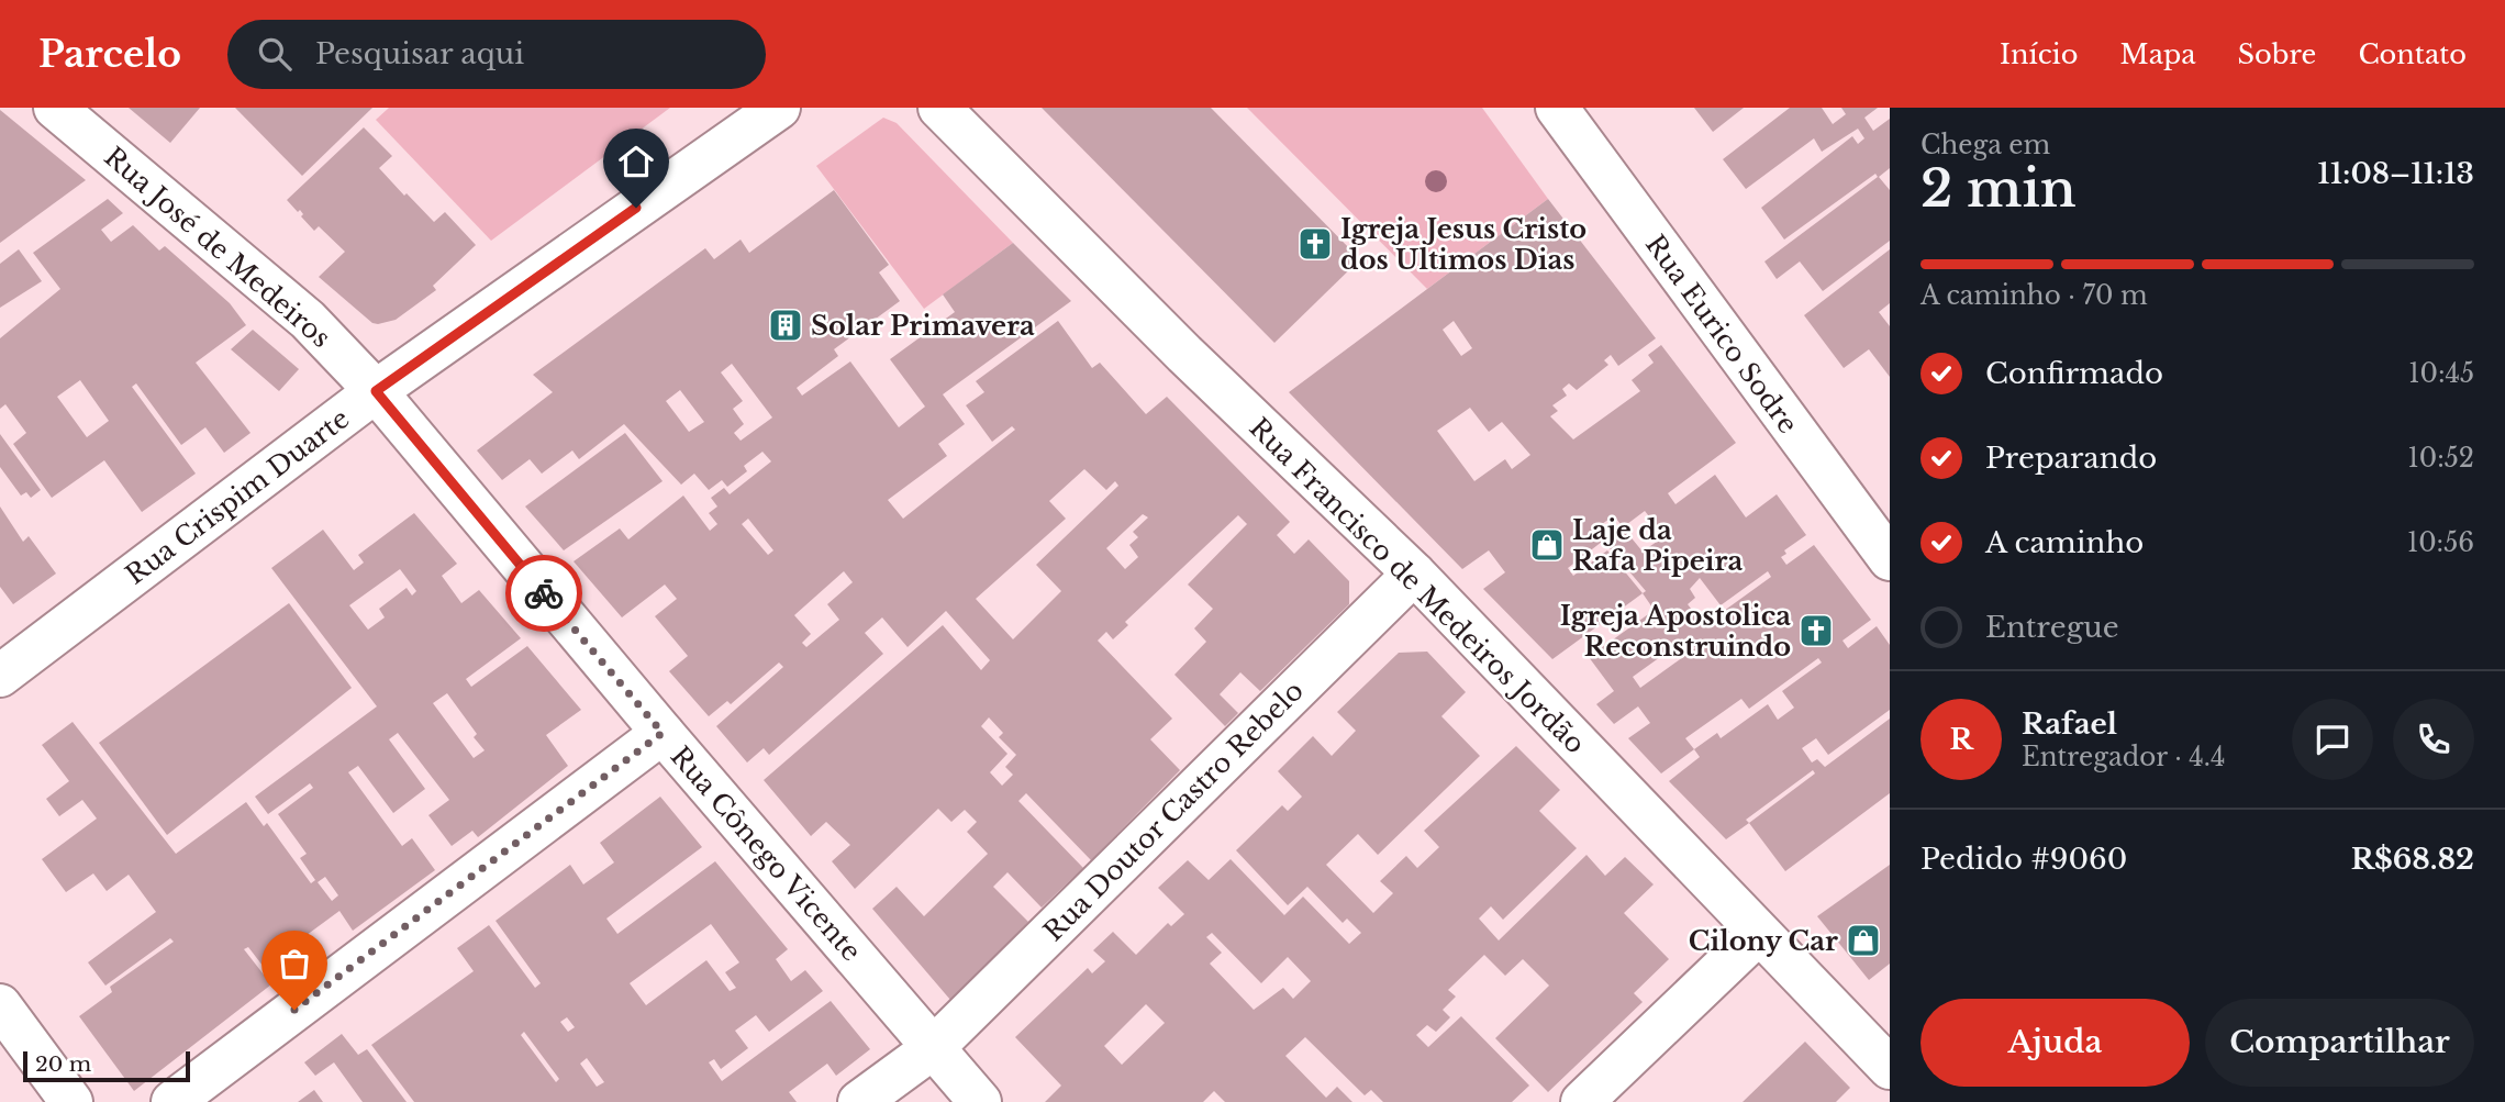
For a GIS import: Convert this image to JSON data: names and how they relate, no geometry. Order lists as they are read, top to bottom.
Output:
{
  "streets": {
    "street": [
      "Rua José de Medeiros",
      "Rua Eurico Sodre",
      "Rua Crispim Duarte",
      "Rua Francisco de Medeiros Jordão",
      "Rua Doutor Castro Rebelo",
      "Rua Cônego Vicente"
    ]
  },
  "crossings": [
    ["Rua José de Medeiros", "Rua Crispim Duarte"],
    ["Rua José de Medeiros", "Rua Cônego Vicente"],
    ["Rua Crispim Duarte", "Rua Cônego Vicente"],
    ["Rua Francisco de Medeiros Jordão", "Rua Doutor Castro Rebelo"],
    ["Rua Doutor Castro Rebelo", "Rua Cônego Vicente"]
  ],
  "places": {
    "church": ["Igreja Jesus Cristo dos Ultimos Dias", "Igreja Apostolica Reconstruindo"],
    "building": ["Solar Primavera"],
    "shop": ["Laje da Rafa Pipeira", "Cilony Car"]
  },
  "scale_bar": "20 m",
  "page": {
    "header": "Parcelo",
    "search": "Pesquisar aqui",
    "nav": [
      "Início",
      "Mapa",
      "Sobre",
      "Contato"
    ],
    "heading": ["2 min", "Chega em", "11:08–11:13"],
    "panel": [
      "Rafael",
      "Entregador · 4.4",
      "Pedido #9060",
      "R$68.82"
    ],
    "bar": "A caminho · 70 m",
    "list": [
      ["Confirmado", "10:45"],
      ["Preparando", "10:52"],
      ["A caminho", "10:56"],
      "Entregue"
    ],
    "round": "R",
    "buttons": ["Ajuda", "Compartilhar"],
    "scale": "20 m"
  }
}
